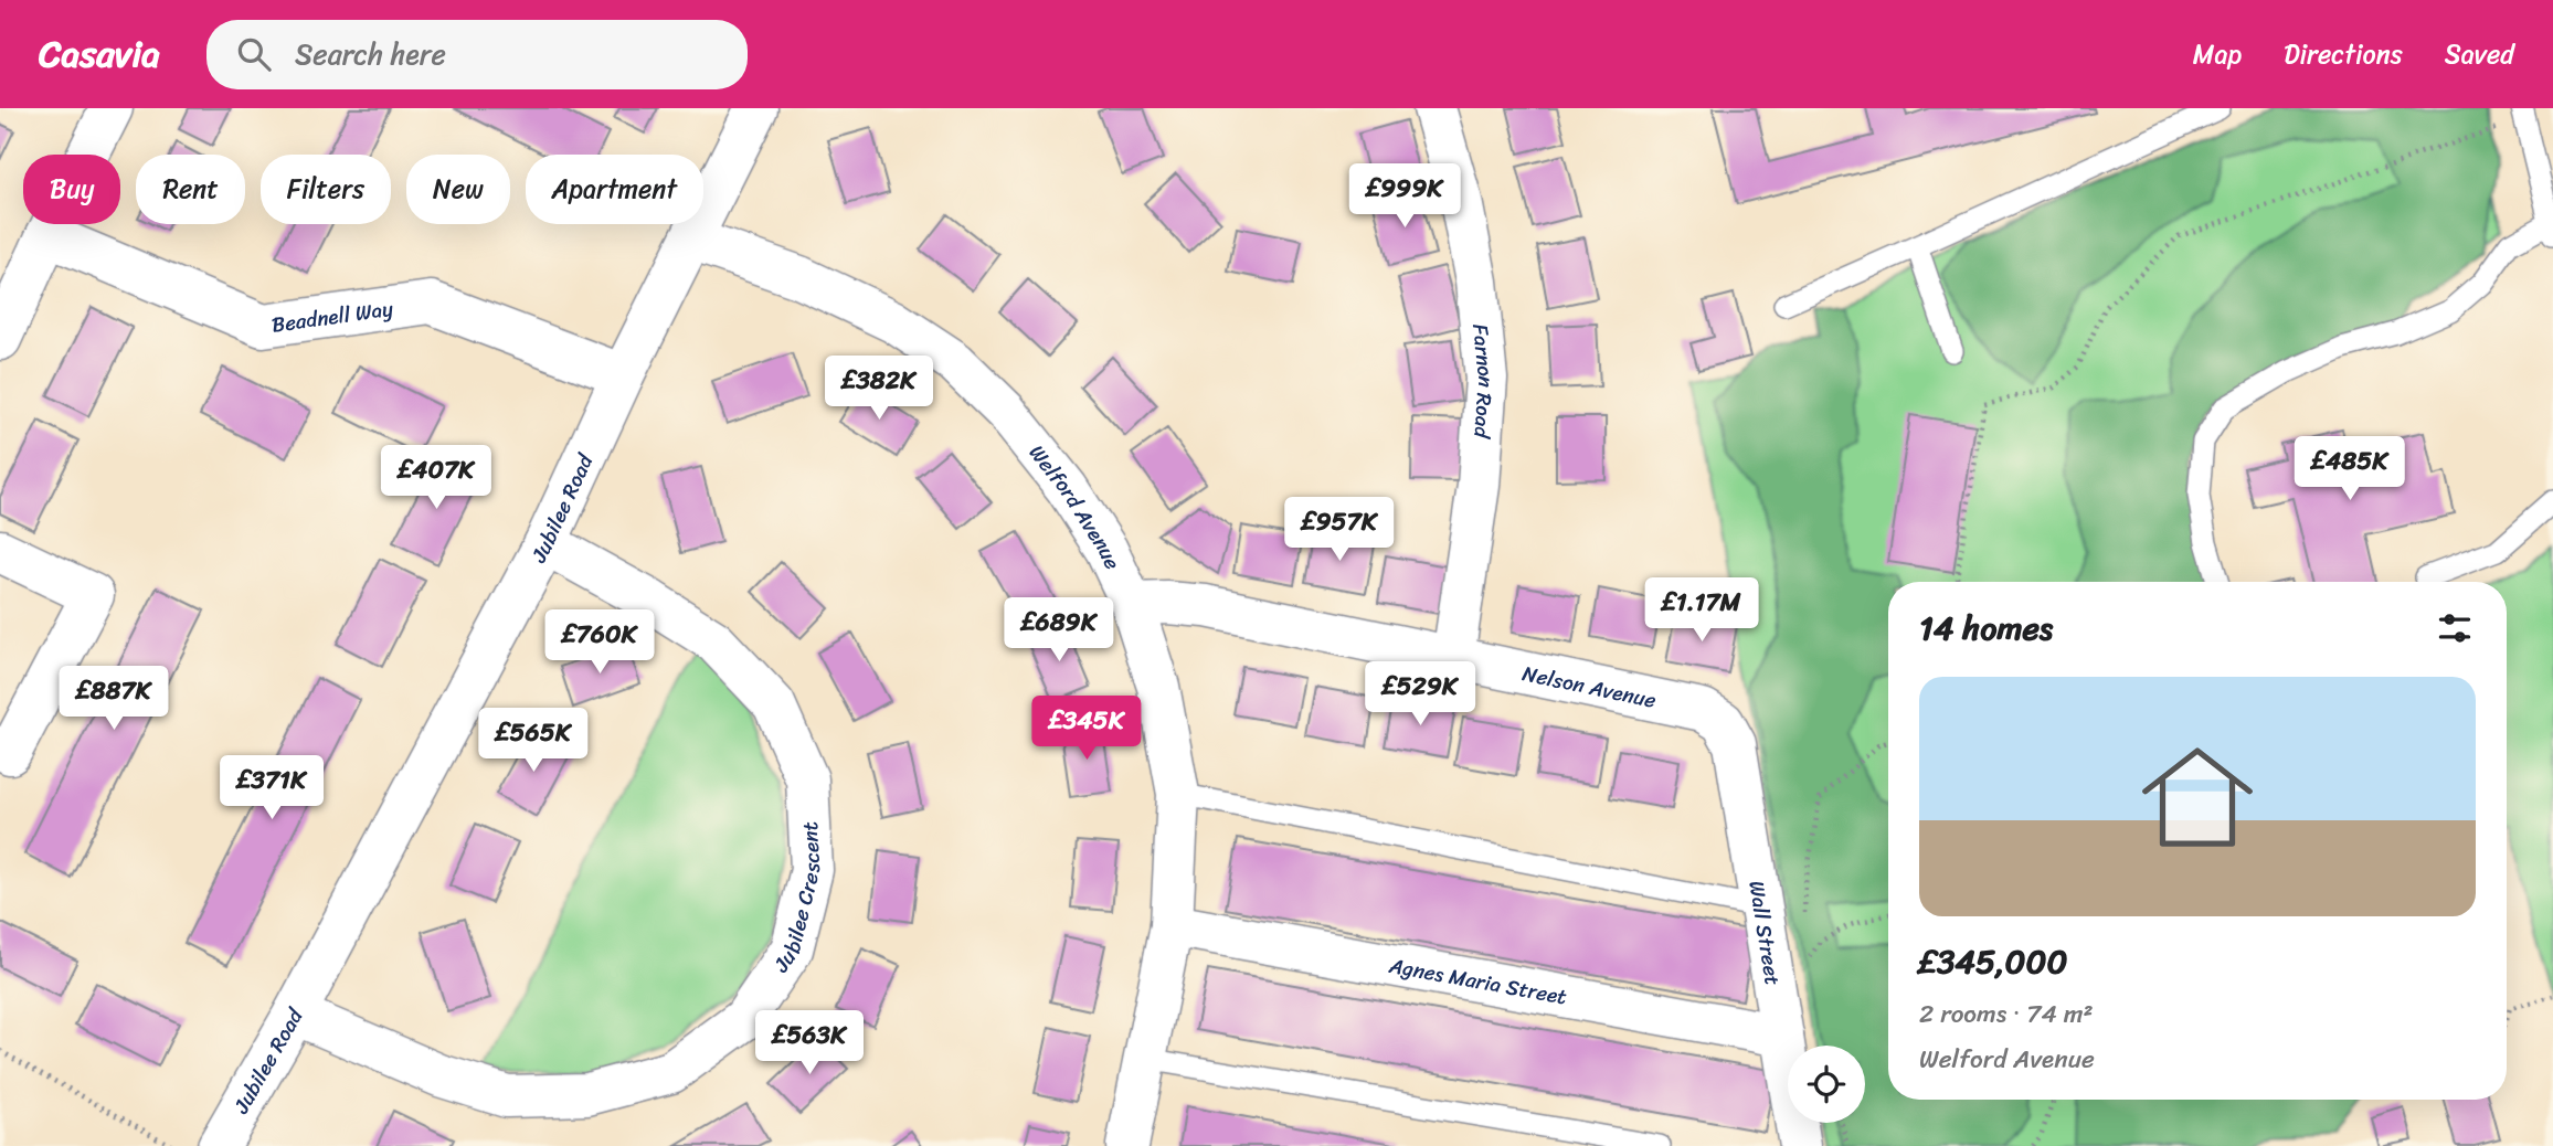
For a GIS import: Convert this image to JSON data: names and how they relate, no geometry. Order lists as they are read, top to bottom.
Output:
{
  "streets": {
    "street": [
      "Beadnell Way",
      "Farnon Road",
      "Jubilee Road",
      "Welford Avenue",
      "Nelson Avenue",
      "Jubilee Crescent",
      "Wall Street",
      "Agnes Maria Street"
    ]
  },
  "crossings": [
    ["Beadnell Way", "Jubilee Road"],
    ["Farnon Road", "Nelson Avenue"],
    ["Jubilee Road", "Welford Avenue"],
    ["Jubilee Road", "Jubilee Crescent"],
    ["Welford Avenue", "Nelson Avenue"],
    ["Welford Avenue", "Agnes Maria Street"],
    ["Nelson Avenue", "Wall Street"],
    ["Wall Street", "Agnes Maria Street"]
  ],
  "page": {
    "header": "Casavia",
    "search": "Search here",
    "nav": ["Map", "Directions", "Saved"],
    "chip": [
      "Buy",
      "Rent",
      "Filters",
      "New",
      "Apartment"
    ],
    "price": [
      "£999K",
      "£382K",
      "£485K",
      "£407K",
      "£957K",
      "£1.17M",
      "£689K",
      "£760K",
      "£529K",
      "£887K",
      "£345K",
      "£565K",
      "£371K",
      "£563K"
    ],
    "heading": "14 homes",
    "list": [
      {
        "name": "£345,000",
        "note": "2 rooms · 74 m² · Welford Avenue"
      }
    ]
  }
}
